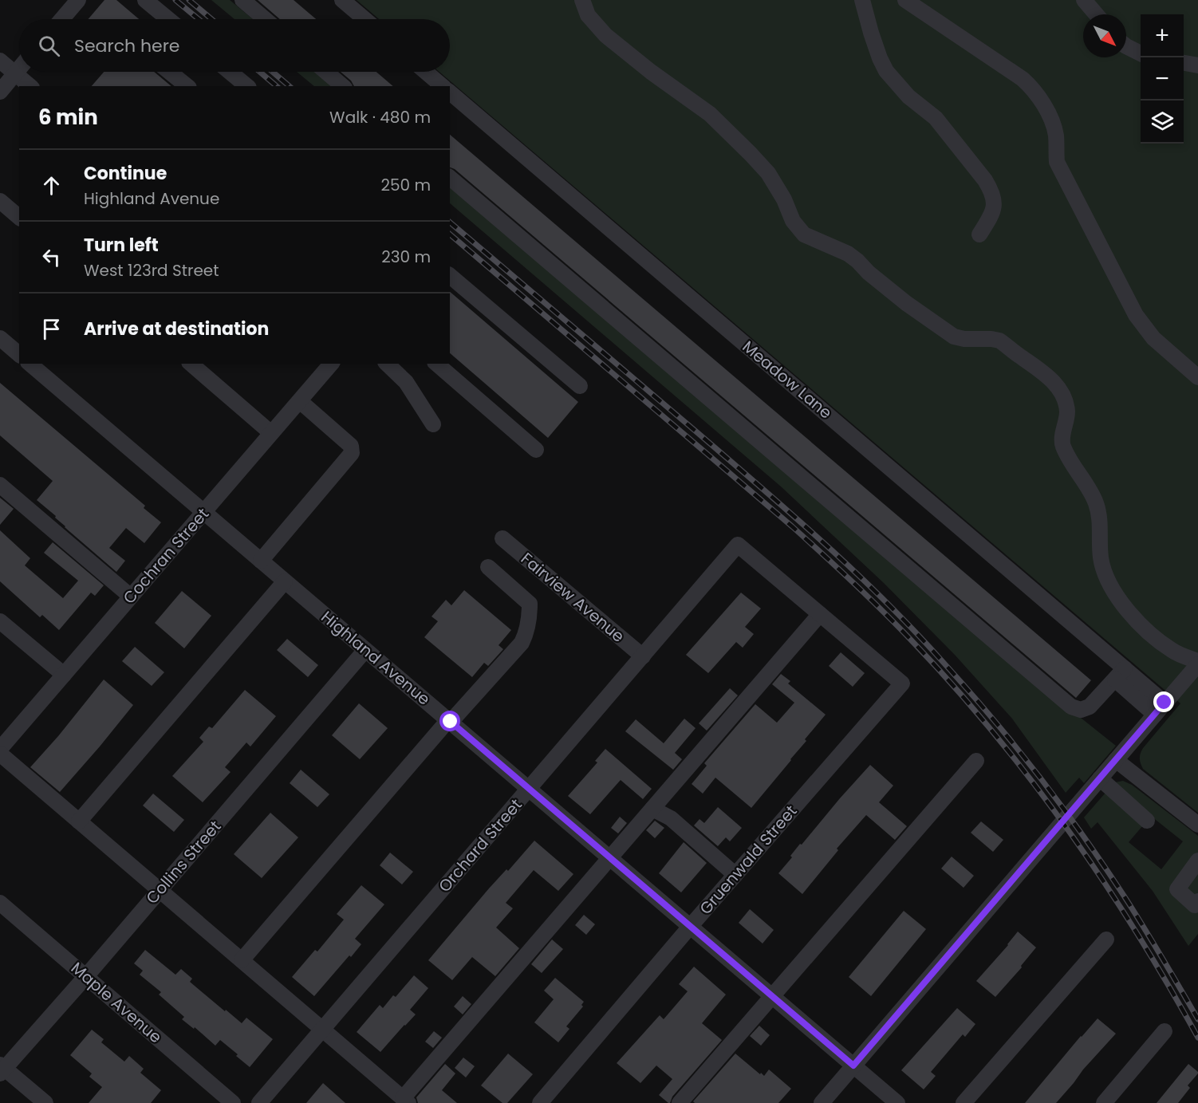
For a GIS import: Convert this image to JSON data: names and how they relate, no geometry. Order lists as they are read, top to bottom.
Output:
{
  "streets": {
    "street": [
      "Meadow Lane",
      "Cochran Street",
      "Fairview Avenue",
      "Highland Avenue",
      "Orchard Street",
      "Gruenwald Street",
      "Collins Street",
      "Maple Avenue"
    ]
  },
  "crossings": [
    ["Cochran Street", "Highland Avenue"],
    ["Fairview Avenue", "Orchard Street"],
    ["Highland Avenue", "Orchard Street"],
    ["Highland Avenue", "Gruenwald Street"],
    ["Highland Avenue", "Collins Street"],
    ["Orchard Street", "Gruenwald Street"],
    ["Collins Street", "Maple Avenue"]
  ],
  "north": "bottom right",
  "page": {
    "map_buttons": ["+", "−"],
    "search": "Search here",
    "heading": ["6 min", "Walk · 480 m"],
    "list": [
      ["Continue", "Highland Avenue", "250 m"],
      ["Turn left", "West 123rd Street", "230 m"],
      "Arrive at destination"
    ]
  }
}
